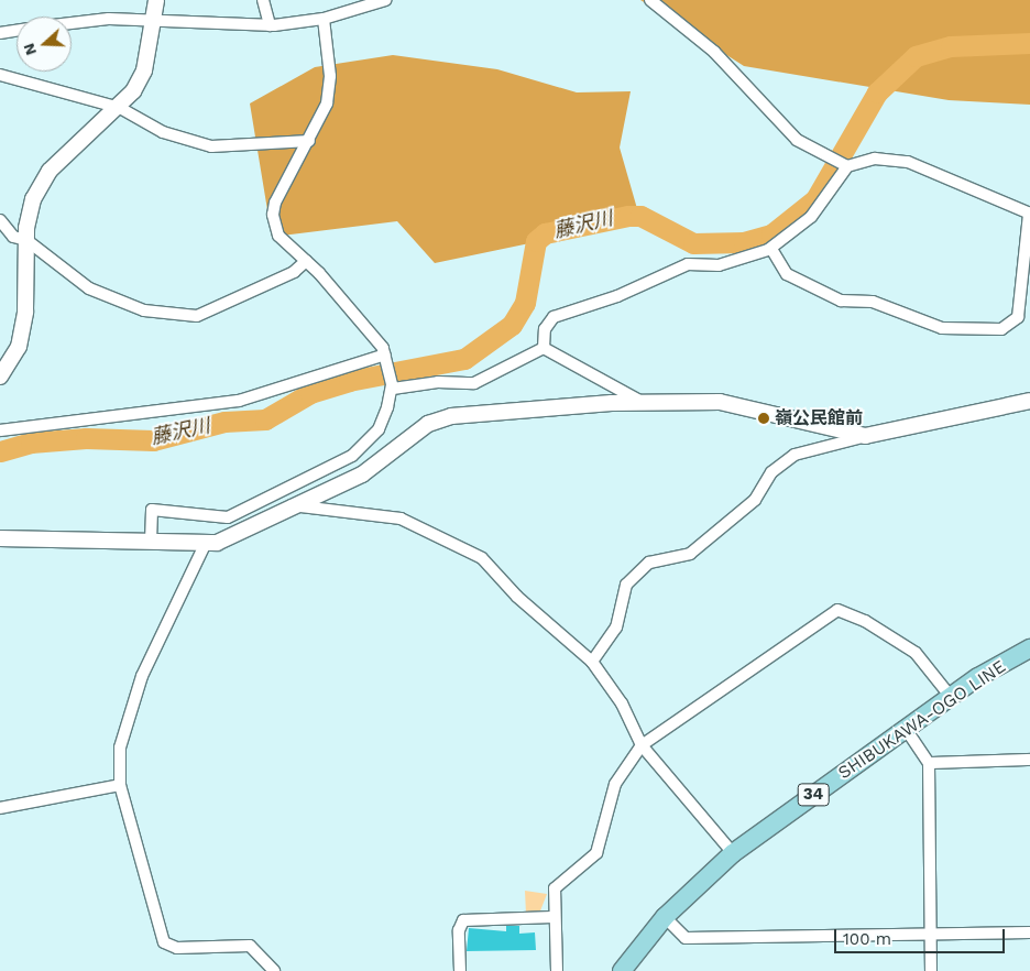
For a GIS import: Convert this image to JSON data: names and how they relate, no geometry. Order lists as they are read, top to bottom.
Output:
{
  "streets": {
    "main road": ["SHIBUKAWA-OGO LINE", "34"]
  },
  "water": ["藤沢川"],
  "places": ["嶺公民館前"],
  "scale_bar": "100 m",
  "north": "left"
}
